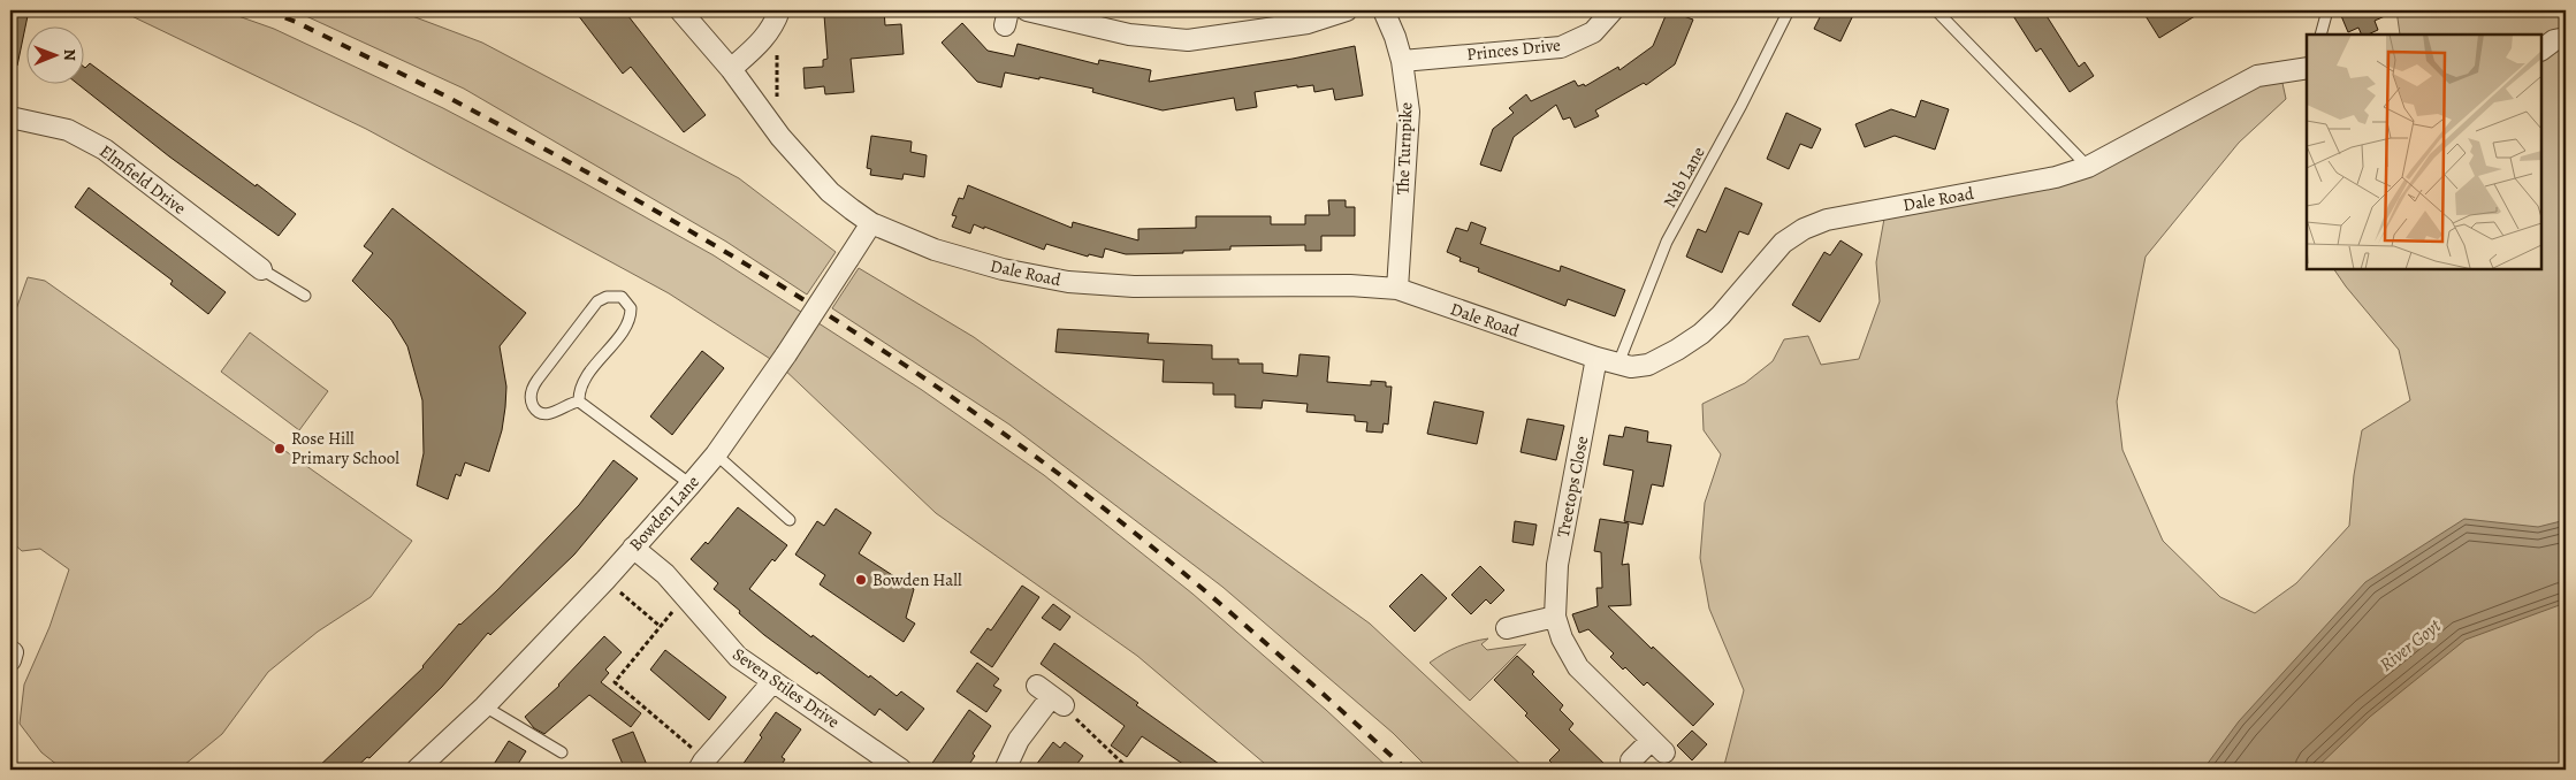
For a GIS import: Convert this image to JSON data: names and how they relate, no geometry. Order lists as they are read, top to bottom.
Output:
{
  "streets": {
    "street": [
      "Princes Drive",
      "The Turnpike",
      "Elmfield Drive",
      "Dale Road",
      "Treetops Close",
      "Bowden Lane",
      "Seven Stiles Drive"
    ],
    "lane": ["Nab Lane"]
  },
  "crossings": [
    ["Princes Drive", "The Turnpike"],
    ["The Turnpike", "Dale Road"],
    ["Nab Lane", "Dale Road"],
    ["Dale Road", "Treetops Close"],
    ["Dale Road", "Bowden Lane"],
    ["Bowden Lane", "Seven Stiles Drive"]
  ],
  "water": ["River Goyt"],
  "places": ["Rose Hill Primary School", "Bowden Hall"],
  "north": "right"
}
